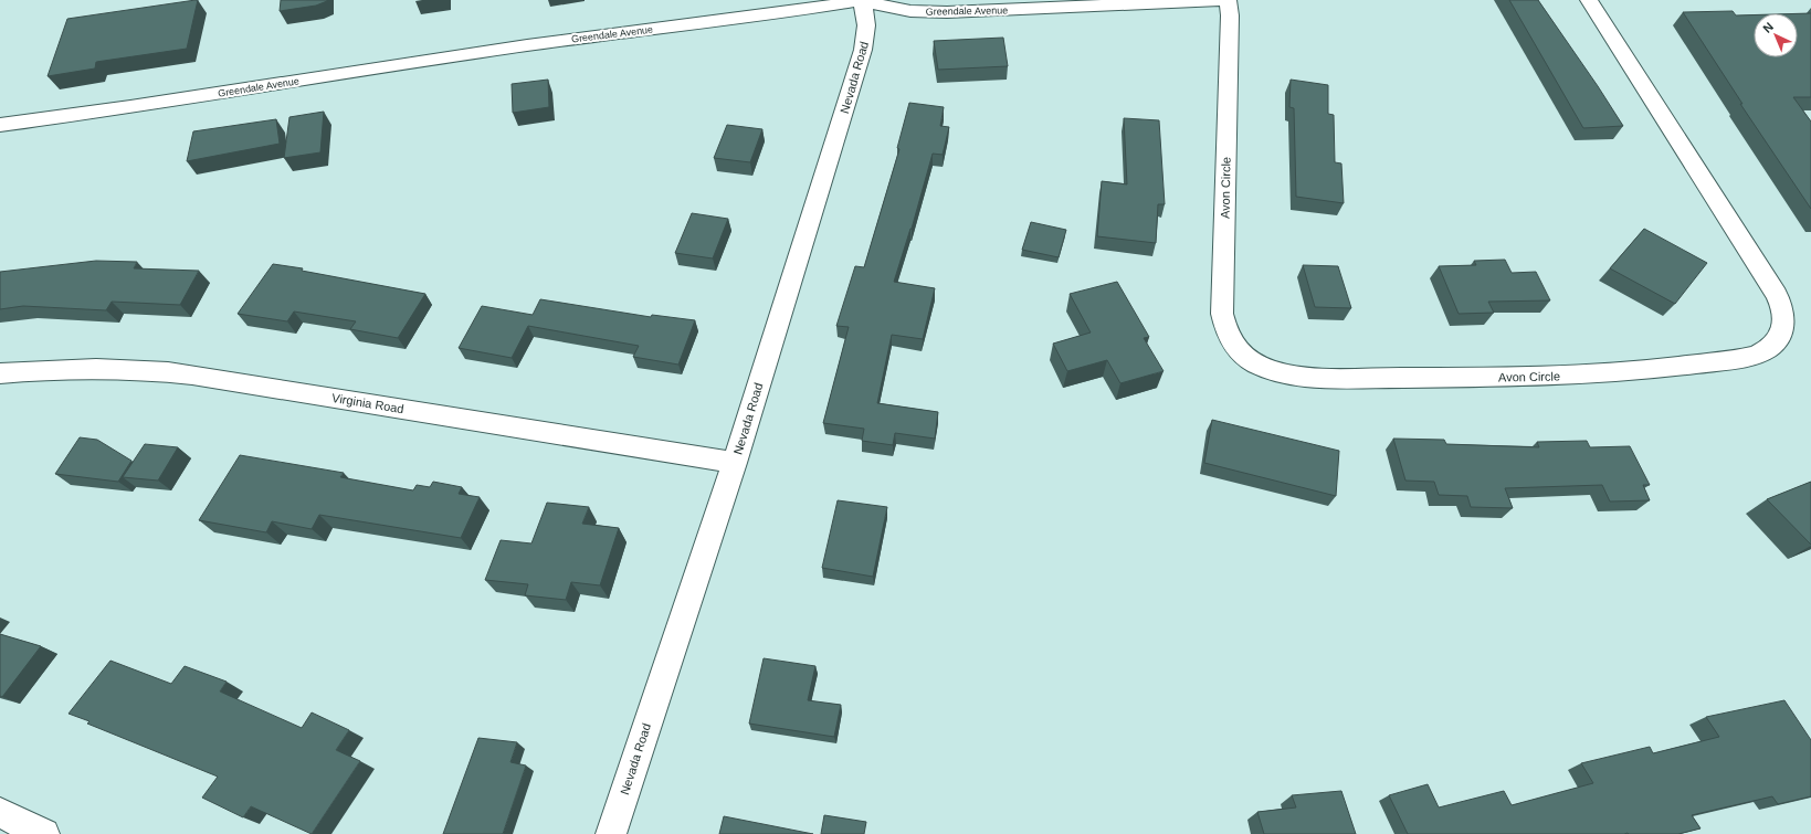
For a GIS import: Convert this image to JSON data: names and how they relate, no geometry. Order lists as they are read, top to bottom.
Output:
{
  "streets": {
    "street": [
      "Greendale Avenue",
      "Nevada Road",
      "Avon Circle",
      "Virginia Road"
    ]
  },
  "crossings": [
    ["Greendale Avenue", "Nevada Road"],
    ["Greendale Avenue", "Avon Circle"],
    ["Nevada Road", "Virginia Road"]
  ],
  "north": "top left"
}
